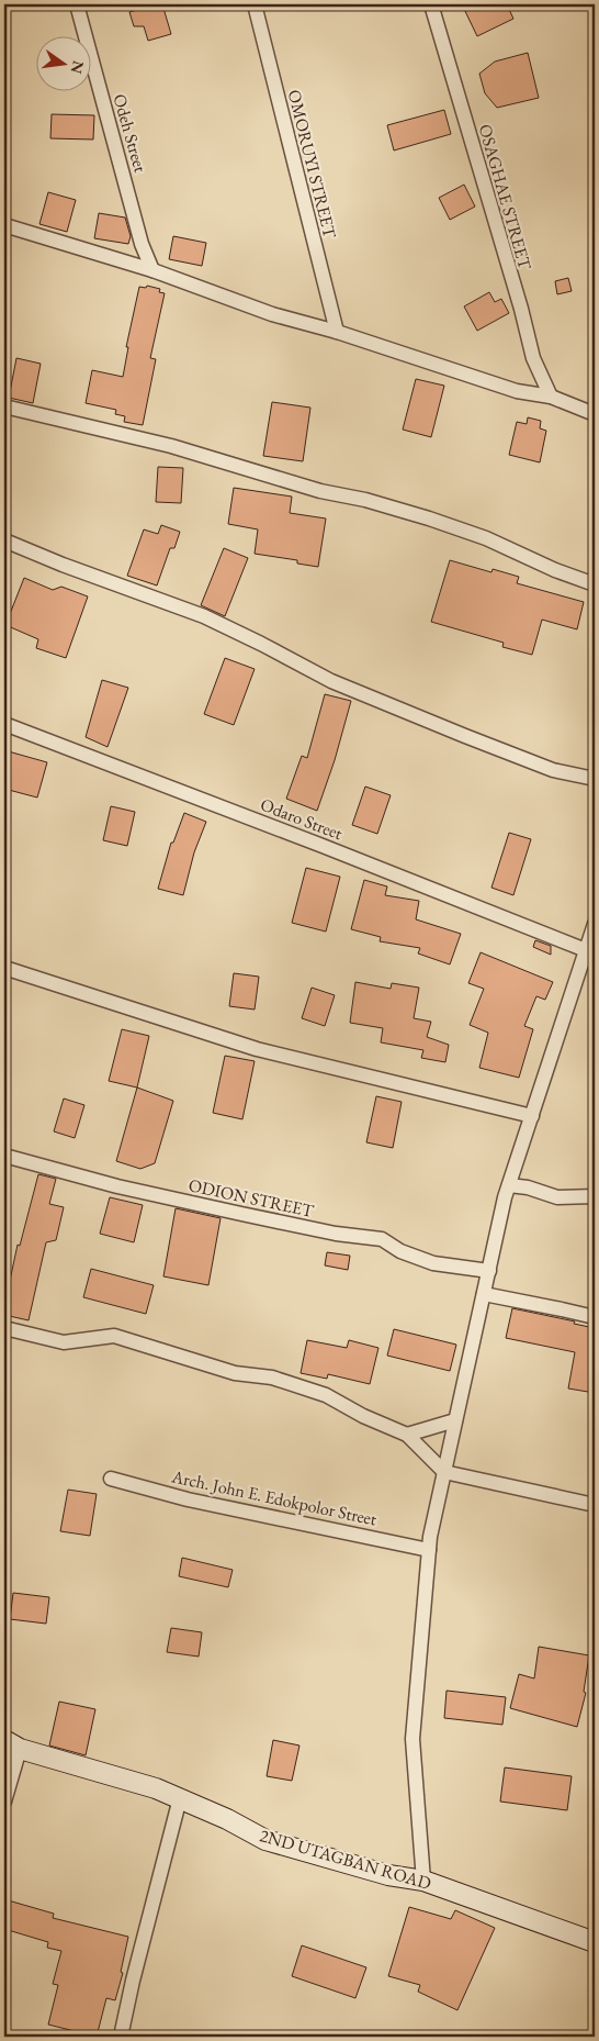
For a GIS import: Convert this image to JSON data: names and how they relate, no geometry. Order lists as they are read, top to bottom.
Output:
{
  "streets": {
    "street": [
      "Odeh Street",
      "OMORUYI STREET",
      "OSAGHAE STREET",
      "Odaro Street",
      "ODION STREET",
      "Arch. John E. Edokpolor Street",
      "2ND UTAGBAN ROAD"
    ]
  },
  "north": "right"
}
